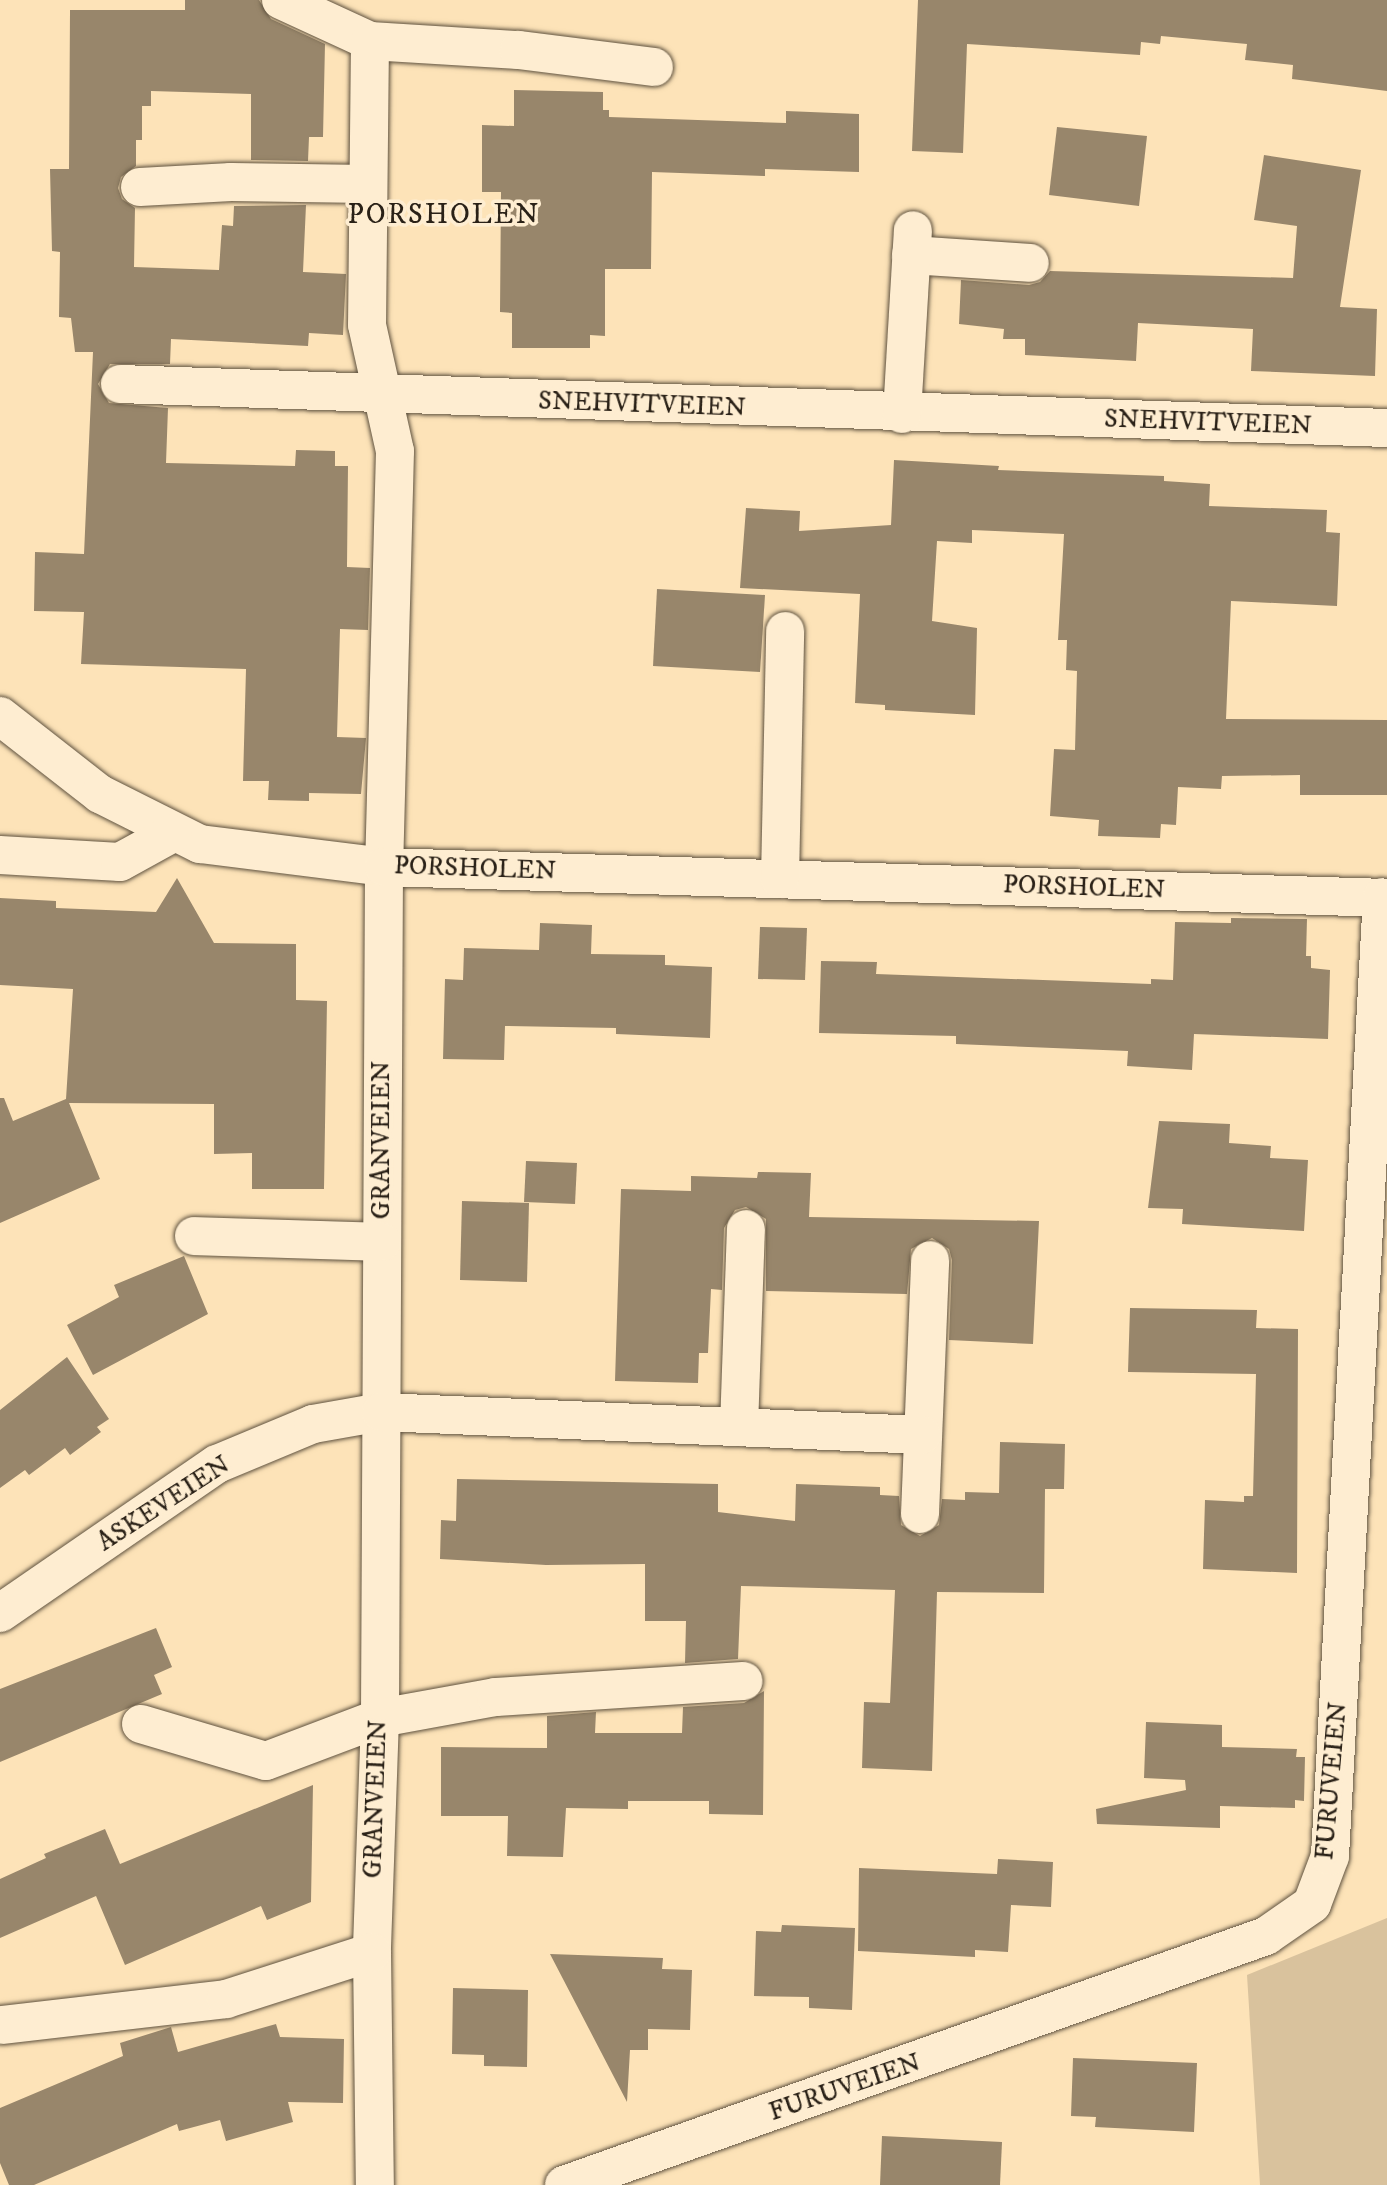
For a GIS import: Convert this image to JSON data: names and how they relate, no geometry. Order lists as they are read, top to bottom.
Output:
{
  "streets": {
    "street": [
      "SNEHVITVEIEN",
      "PORSHOLEN",
      "GRANVEIEN",
      "ASKEVEIEN",
      "FURUVEIEN"
    ]
  },
  "crossings": [
    ["PORSHOLEN", "GRANVEIEN"],
    ["PORSHOLEN", "FURUVEIEN"],
    ["GRANVEIEN", "ASKEVEIEN"]
  ],
  "districts": ["PORSHOLEN"]
}
